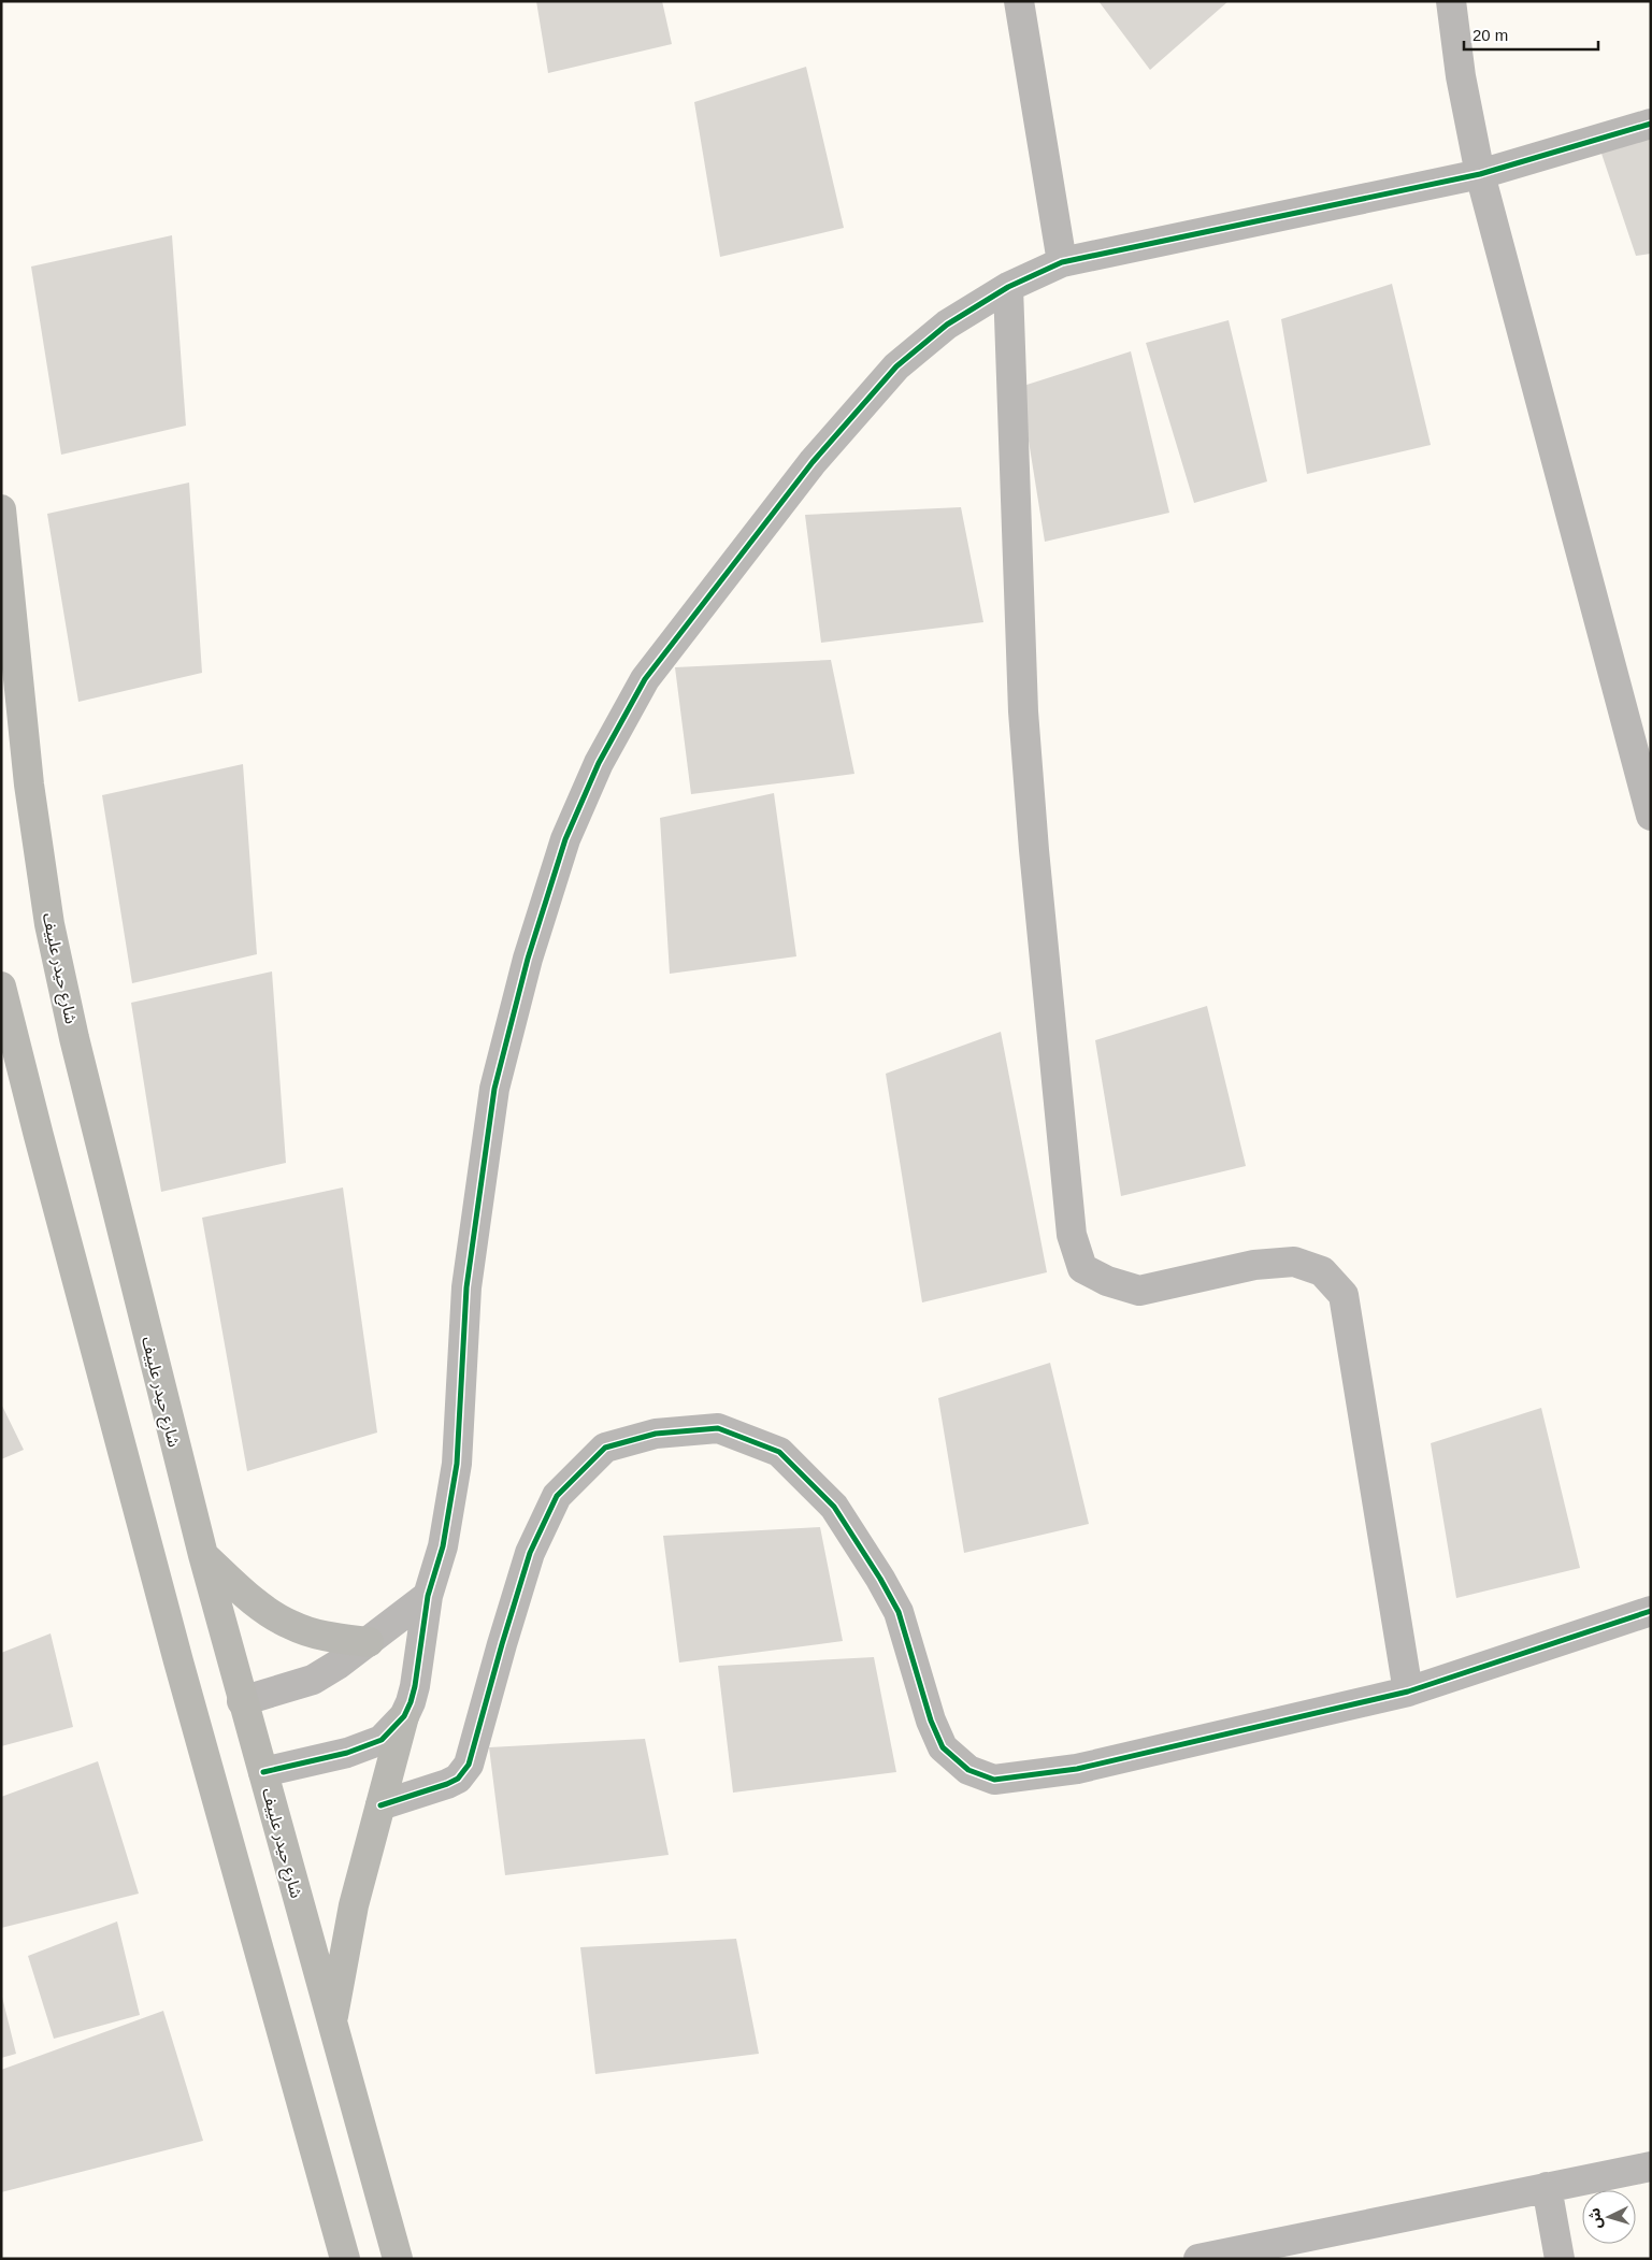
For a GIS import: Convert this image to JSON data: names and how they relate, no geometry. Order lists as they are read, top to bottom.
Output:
{
  "streets": {
    "main road": ["شارع حيدر علييف"]
  },
  "scale_bar": "20 m",
  "north": "left"
}
